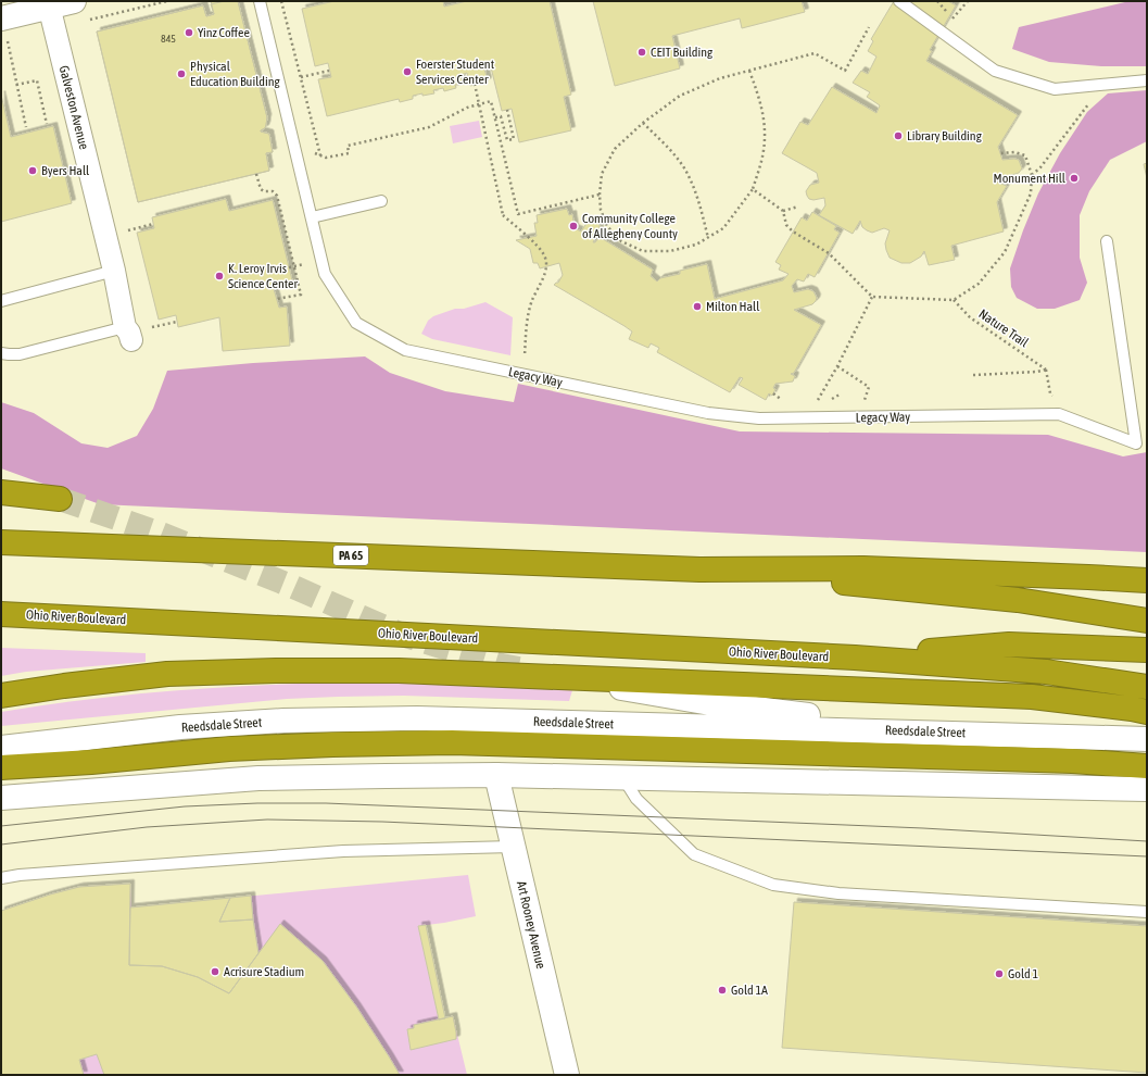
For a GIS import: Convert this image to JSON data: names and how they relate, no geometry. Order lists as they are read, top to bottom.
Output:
{
  "streets": {
    "highway": ["PA 65", "Ohio River Boulevard"],
    "main road": ["Reedsdale Street", "Art Rooney Avenue"],
    "street": ["Galveston Avenue"],
    "lane": ["Legacy Way"],
    "path": ["Nature Trail"]
  },
  "places": [
    "Yinz Coffee",
    "CEIT Building",
    "Foerster Student Services Center",
    "Physical Education Building",
    "Library Building",
    "Byers Hall",
    "Monument Hill",
    "Community College of Allegheny County",
    "K. Leroy Irvis Science Center",
    "Milton Hall",
    "Acrisure Stadium",
    "Gold 1",
    "Gold 1A"
  ],
  "house_numbers": ["845"]
}
